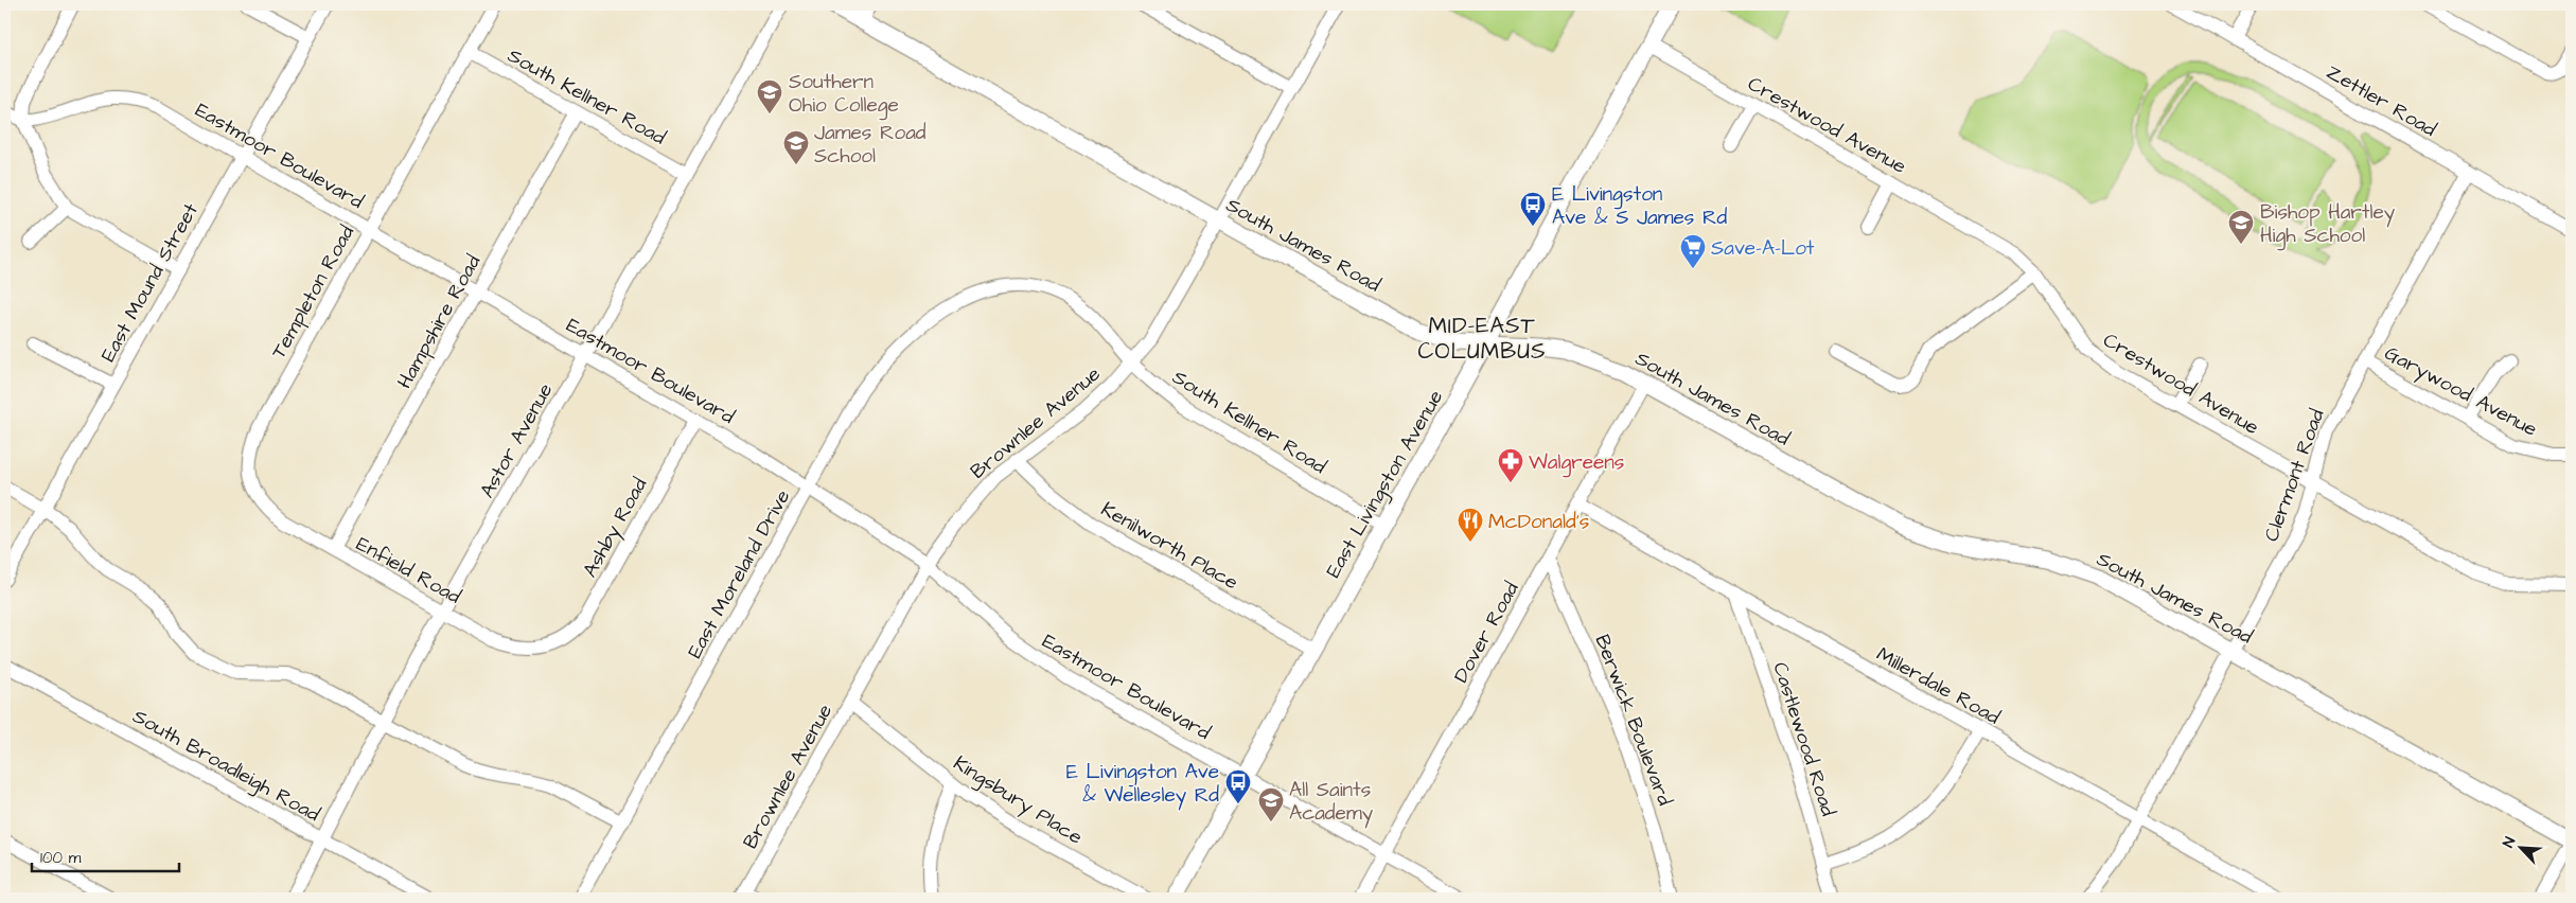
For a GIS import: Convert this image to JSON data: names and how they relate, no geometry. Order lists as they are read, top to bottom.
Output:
{
  "streets": {
    "main road": ["South James Road", "East Livingston Avenue"],
    "street": [
      "South Kellner Road",
      "Zettler Road",
      "Crestwood Avenue",
      "Eastmoor Boulevard",
      "East Mound Street",
      "Templeton Road",
      "Hampshire Road",
      "Garywood Avenue",
      "Brownlee Avenue",
      "Astor Avenue",
      "Clermont Road",
      "Ashby Road",
      "Kenilworth Place",
      "Enfield Road",
      "East Moreland Drive",
      "Dover Road",
      "Millerdale Road",
      "Berwick Boulevard",
      "Castlewood Road",
      "South Broadleigh Road",
      "Kingsbury Place"
    ]
  },
  "crossings": [
    ["South Kellner Road", "Templeton Road"],
    ["South Kellner Road", "Hampshire Road"],
    ["South Kellner Road", "Brownlee Avenue"],
    ["South Kellner Road", "Astor Avenue"],
    ["South Kellner Road", "East Livingston Avenue"],
    ["South Kellner Road", "East Moreland Drive"],
    ["Zettler Road", "Clermont Road"],
    ["Crestwood Avenue", "Clermont Road"],
    ["Crestwood Avenue", "East Livingston Avenue"],
    ["Eastmoor Boulevard", "East Mound Street"],
    ["Eastmoor Boulevard", "Templeton Road"],
    ["Eastmoor Boulevard", "Hampshire Road"],
    ["Eastmoor Boulevard", "Brownlee Avenue"],
    ["Eastmoor Boulevard", "Astor Avenue"],
    ["Eastmoor Boulevard", "East Livingston Avenue"],
    ["Eastmoor Boulevard", "Ashby Road"],
    ["Eastmoor Boulevard", "East Moreland Drive"],
    ["Eastmoor Boulevard", "Dover Road"],
    ["South James Road", "Brownlee Avenue"],
    ["South James Road", "Clermont Road"],
    ["South James Road", "East Livingston Avenue"],
    ["South James Road", "Dover Road"],
    ["Templeton Road", "Enfield Road"],
    ["Hampshire Road", "Enfield Road"],
    ["Garywood Avenue", "Clermont Road"],
    ["Brownlee Avenue", "Kenilworth Place"],
    ["Brownlee Avenue", "Kingsbury Place"],
    ["Astor Avenue", "Enfield Road"],
    ["Astor Avenue", "South Broadleigh Road"],
    ["Clermont Road", "Millerdale Road"],
    ["East Livingston Avenue", "Kenilworth Place"],
    ["Ashby Road", "Enfield Road"],
    ["Dover Road", "Millerdale Road"],
    ["Dover Road", "Berwick Boulevard"],
    ["Millerdale Road", "Castlewood Road"]
  ],
  "districts": ["MID-EAST COLUMBUS"],
  "places": {
    "school or university": [
      "Southern Ohio College",
      "James Road School",
      "Bishop Hartley High School",
      "All Saints Academy"
    ],
    "bus stop": ["E Livingston Ave & S James Rd", "E Livingston Ave & Wellesley Rd"],
    "supermarket": ["Save-A-Lot"],
    "pharmacy": ["Walgreens"],
    "restaurant": ["McDonald's"]
  },
  "scale_bar": "100 m",
  "north": "top left"
}
